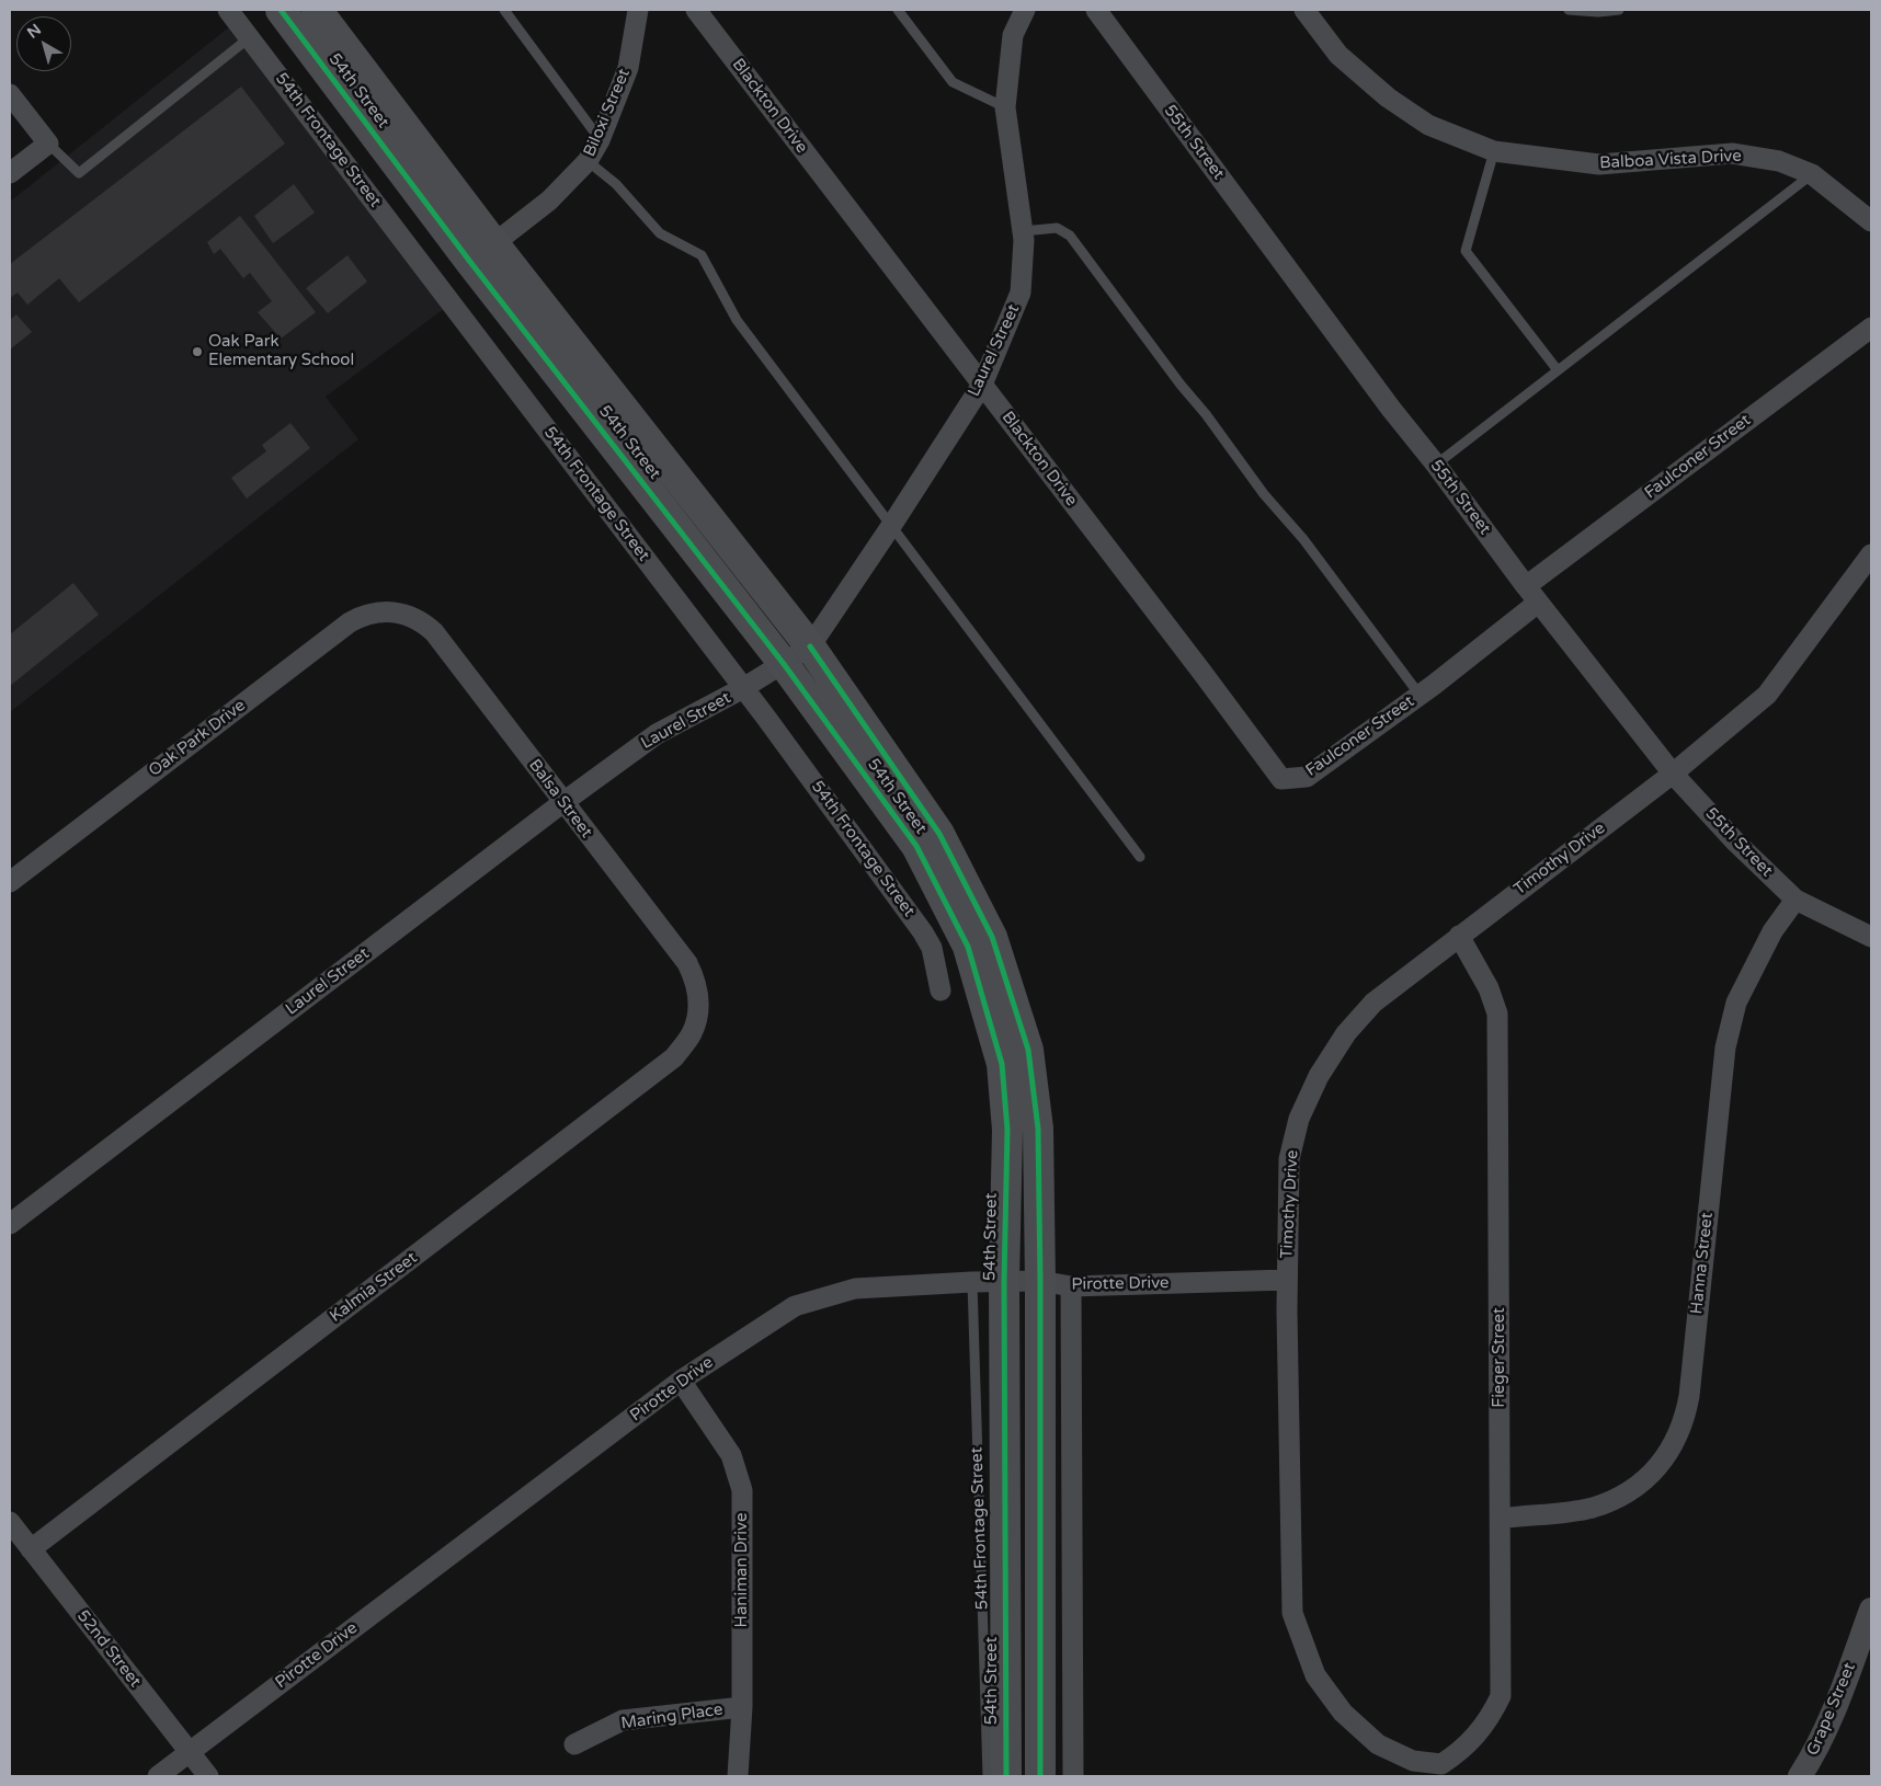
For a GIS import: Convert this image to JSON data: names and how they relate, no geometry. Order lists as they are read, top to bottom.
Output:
{
  "streets": {
    "main road": ["54th Street"],
    "street": [
      "Blackton Drive",
      "Biloxi Street",
      "54th Frontage Street",
      "55th Street",
      "Balboa Vista Drive",
      "Laurel Street",
      "Faulconer Street",
      "Oak Park Drive",
      "Balsa Street",
      "Timothy Drive",
      "Hanna Street",
      "Pirotte Drive",
      "Kalmia Street",
      "Fieger Street",
      "Haniman Drive",
      "52nd Street",
      "Grape Street",
      "Maring Place"
    ]
  },
  "crossings": [
    ["54th Street", "Biloxi Street"],
    ["54th Street", "Laurel Street"],
    ["54th Street", "Pirotte Drive"],
    ["Blackton Drive", "Laurel Street"],
    ["Blackton Drive", "Faulconer Street"],
    ["54th Frontage Street", "Laurel Street"],
    ["54th Frontage Street", "Pirotte Drive"],
    ["55th Street", "Faulconer Street"],
    ["55th Street", "Timothy Drive"],
    ["55th Street", "Hanna Street"],
    ["Laurel Street", "Balsa Street"],
    ["Oak Park Drive", "Balsa Street"],
    ["Balsa Street", "Kalmia Street"],
    ["Timothy Drive", "Pirotte Drive"],
    ["Timothy Drive", "Fieger Street"],
    ["Hanna Street", "Fieger Street"],
    ["Pirotte Drive", "Haniman Drive"],
    ["Pirotte Drive", "52nd Street"],
    ["Kalmia Street", "52nd Street"],
    ["Haniman Drive", "Maring Place"]
  ],
  "places": ["Oak Park Elementary School"],
  "north": "top left"
}
